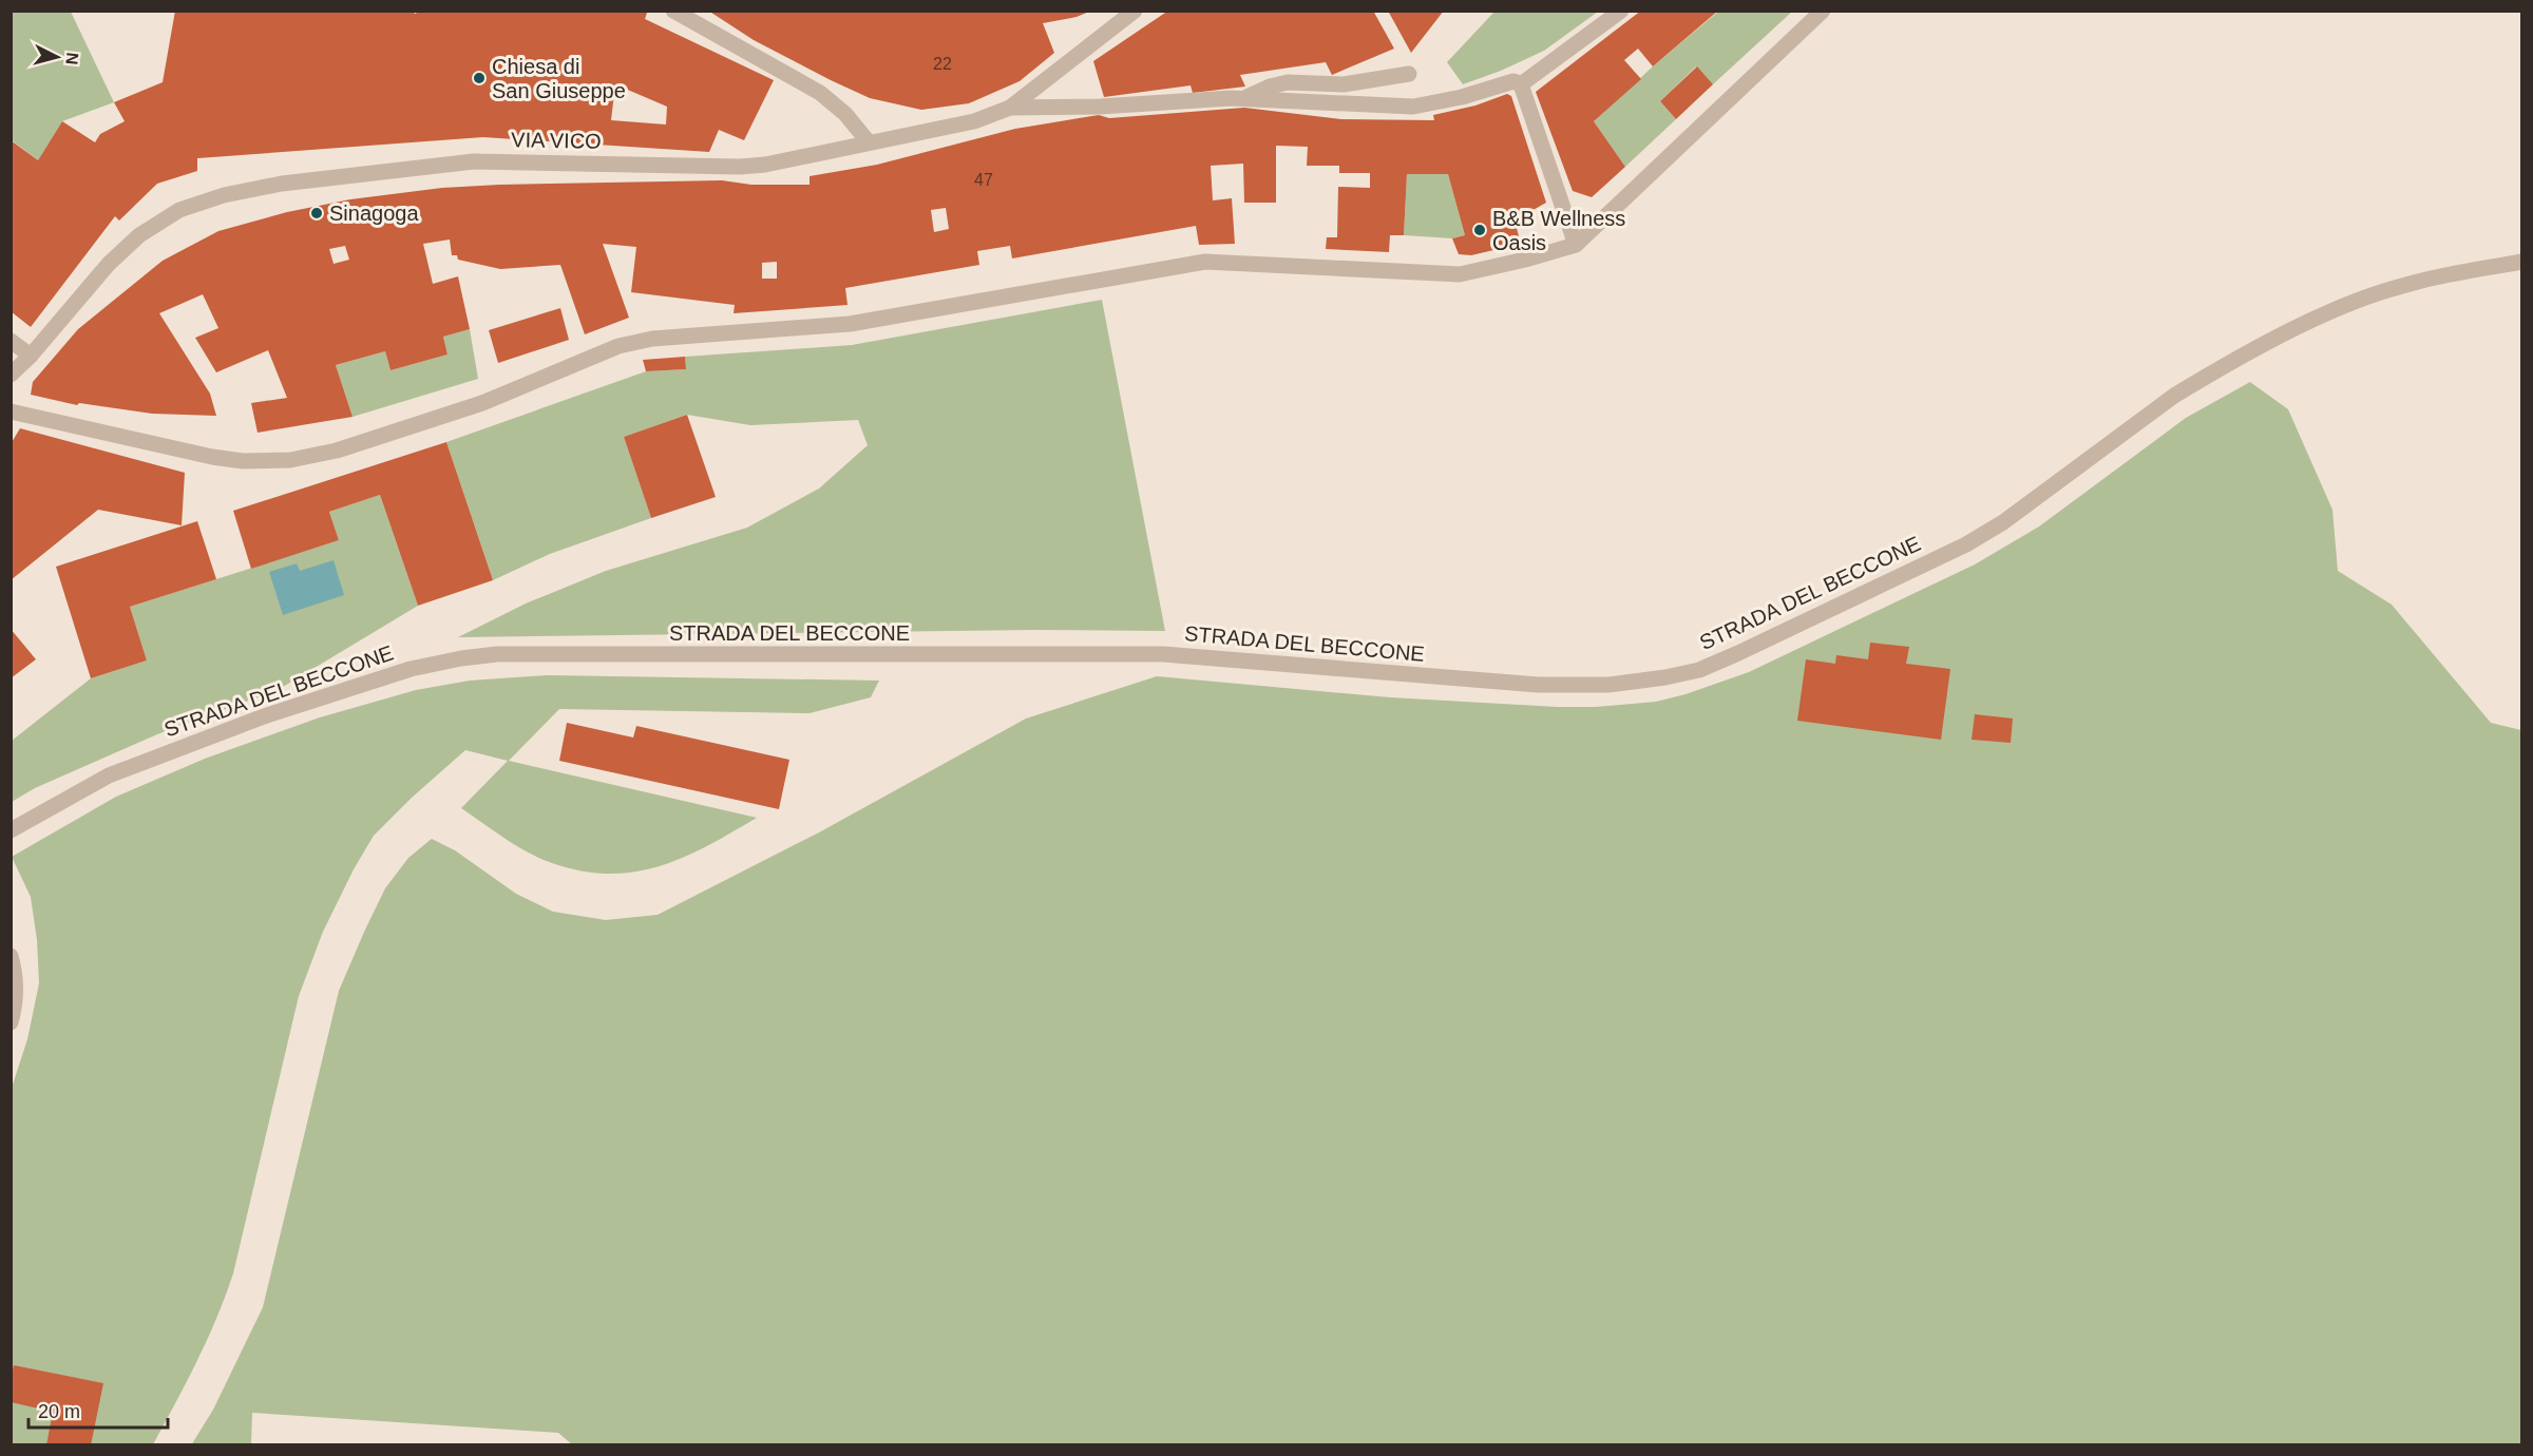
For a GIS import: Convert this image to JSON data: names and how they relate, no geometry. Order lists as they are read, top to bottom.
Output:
{
  "streets": {
    "street": ["VIA VICO", "STRADA DEL BECCONE"]
  },
  "places": ["Chiesa di San Giuseppe", "Sinagoga", "B&B Wellness Oasis"],
  "house_numbers": ["22", "47"],
  "scale_bar": "20 m",
  "north": "right"
}
